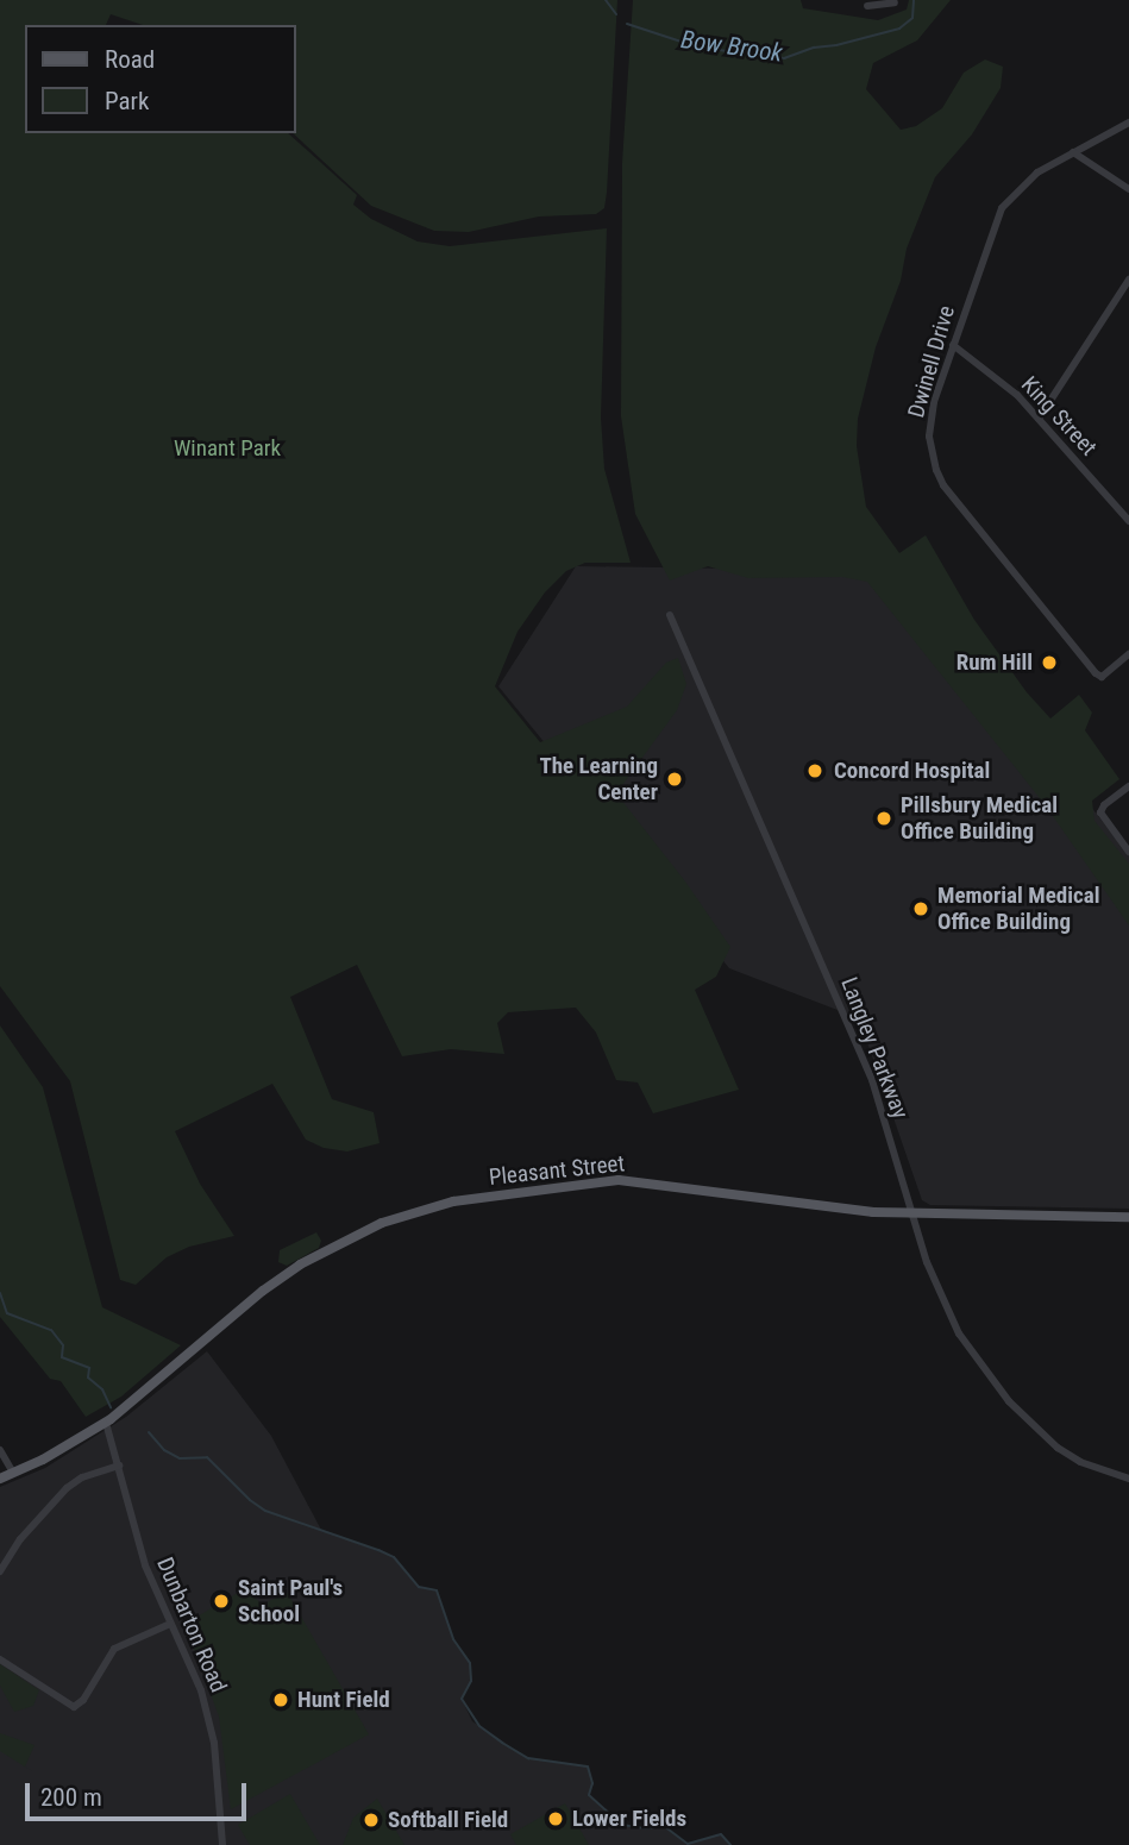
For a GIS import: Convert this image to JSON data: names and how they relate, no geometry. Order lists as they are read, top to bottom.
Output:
{
  "streets": {
    "main road": ["Pleasant Street"],
    "street": [
      "Dwinell Drive",
      "King Street",
      "Langley Parkway",
      "Dunbarton Road"
    ]
  },
  "crossings": [
    ["Dwinell Drive", "King Street"],
    ["Langley Parkway", "Pleasant Street"],
    ["Pleasant Street", "Dunbarton Road"]
  ],
  "water": ["Bow Brook"],
  "parks": ["Winant Park"],
  "places": [
    "Rum Hill",
    "Concord Hospital",
    "The Learning Center",
    "Pillsbury Medical Office Building",
    "Memorial Medical Office Building",
    "Saint Paul's School",
    "Hunt Field",
    "Lower Fields",
    "Softball Field"
  ],
  "legend": ["Road", "Park"],
  "scale_bar": "200 m"
}
